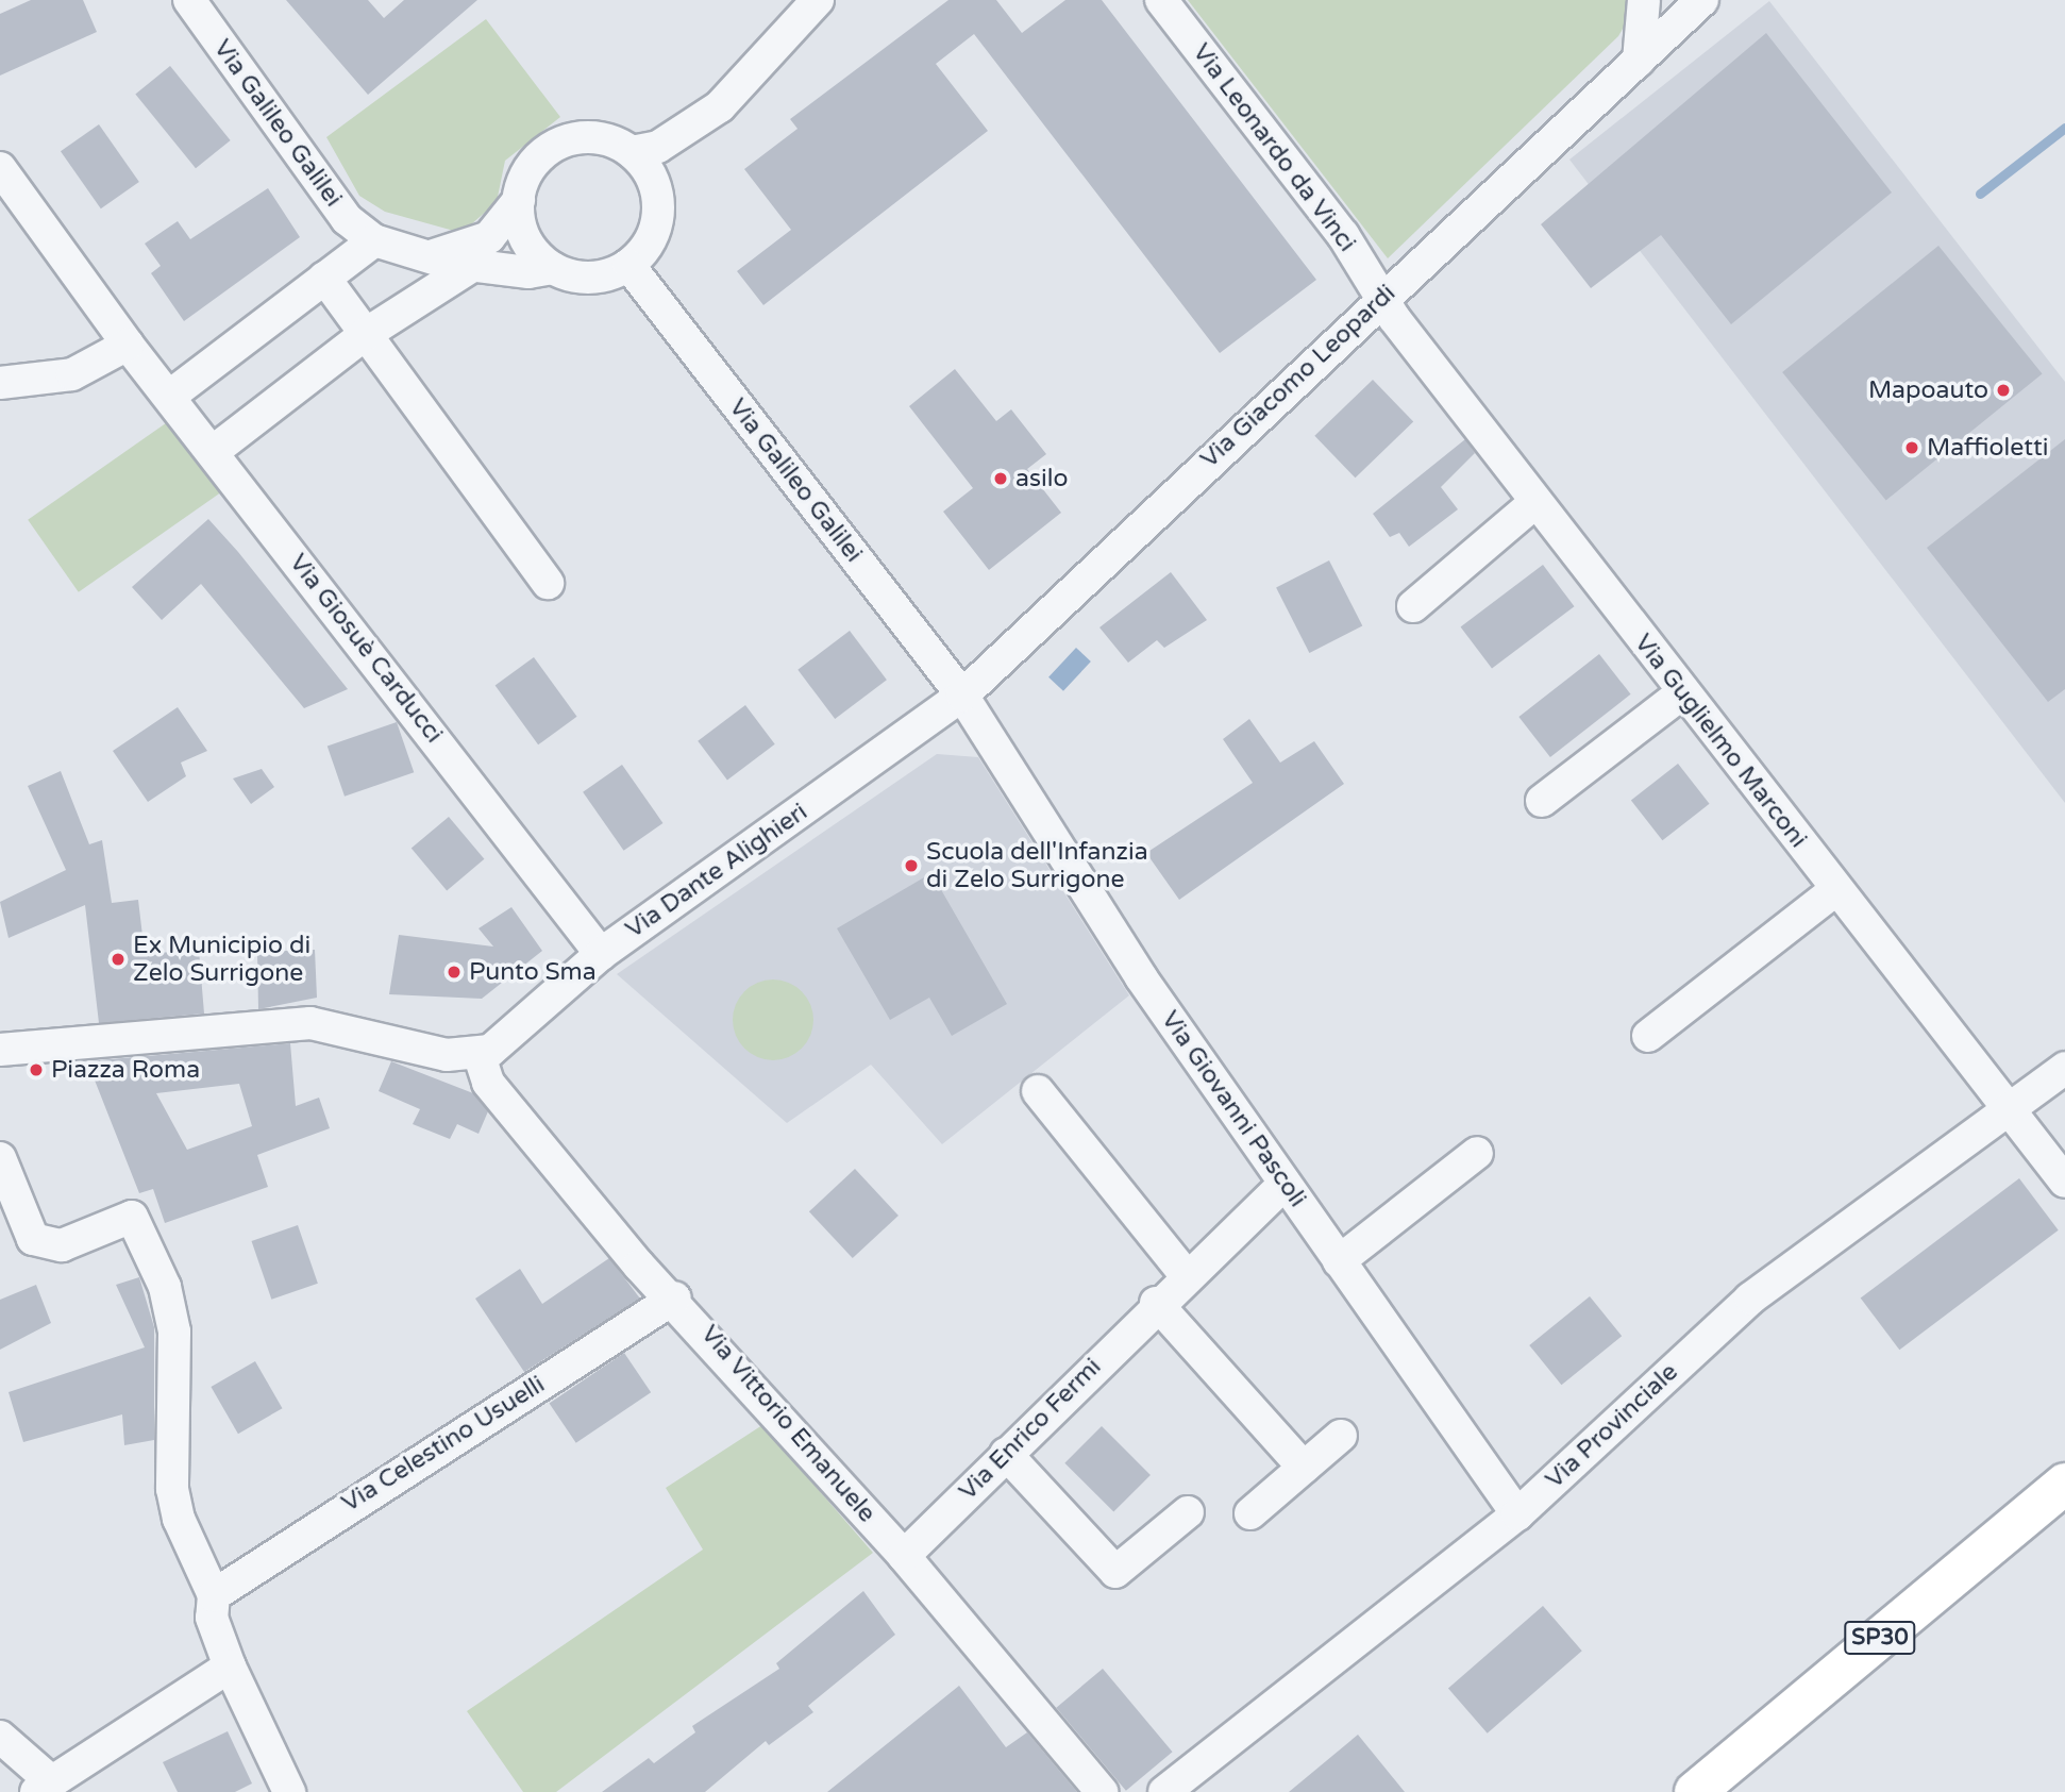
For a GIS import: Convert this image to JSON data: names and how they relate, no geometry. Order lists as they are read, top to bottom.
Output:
{
  "streets": {
    "main road": ["SP30"],
    "street": [
      "Via Galileo Galilei",
      "Via Leonardo da Vinci",
      "Via Giacomo Leopardi",
      "Via Giosuè Carducci",
      "Via Guglielmo Marconi",
      "Via Dante Alighieri",
      "Via Giovanni Pascoli",
      "Via Vittorio Emanuele",
      "Via Provinciale",
      "Via Enrico Fermi",
      "Via Celestino Usuelli"
    ]
  },
  "crossings": [
    ["Via Galileo Galilei", "Via Giacomo Leopardi"],
    ["Via Galileo Galilei", "Via Dante Alighieri"],
    ["Via Galileo Galilei", "Via Giovanni Pascoli"],
    ["Via Leonardo da Vinci", "Via Giacomo Leopardi"],
    ["Via Leonardo da Vinci", "Via Guglielmo Marconi"],
    ["Via Giacomo Leopardi", "Via Guglielmo Marconi"],
    ["Via Giacomo Leopardi", "Via Dante Alighieri"],
    ["Via Giacomo Leopardi", "Via Giovanni Pascoli"],
    ["Via Giosuè Carducci", "Via Dante Alighieri"],
    ["Via Guglielmo Marconi", "Via Provinciale"],
    ["Via Dante Alighieri", "Via Giovanni Pascoli"],
    ["Via Dante Alighieri", "Via Vittorio Emanuele"],
    ["Via Giovanni Pascoli", "Via Provinciale"],
    ["Via Giovanni Pascoli", "Via Enrico Fermi"],
    ["Via Vittorio Emanuele", "Via Enrico Fermi"],
    ["Via Vittorio Emanuele", "Via Celestino Usuelli"]
  ],
  "places": [
    "Mapoauto",
    "Maffioletti",
    "asilo",
    "Scuola dell'Infanzia di Zelo Surrigone",
    "Ex Municipio di Zelo Surrigone",
    "Punto Sma",
    "Piazza Roma"
  ]
}
